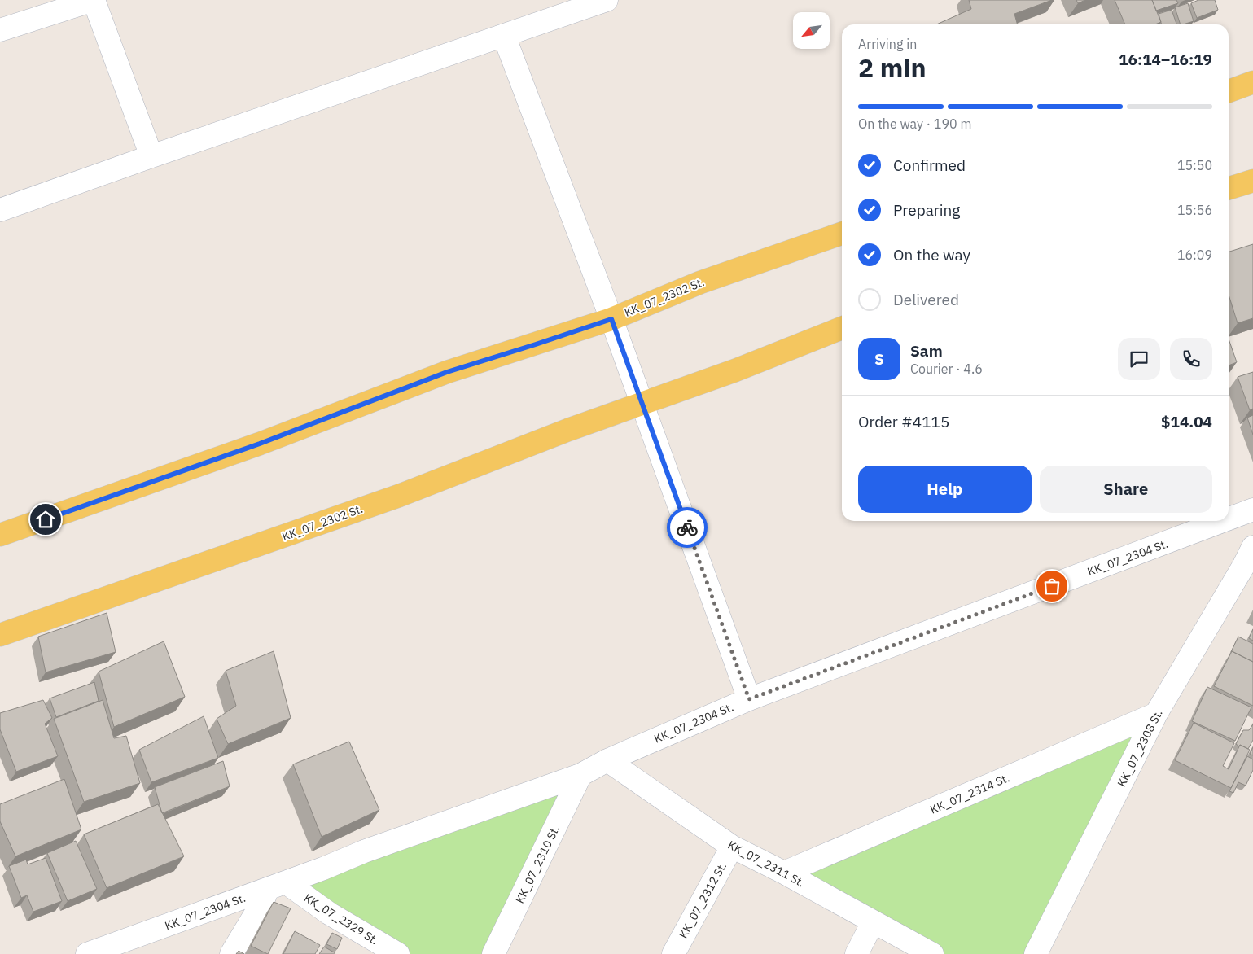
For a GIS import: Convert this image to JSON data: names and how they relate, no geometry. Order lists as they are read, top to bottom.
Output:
{
  "streets": {
    "main road": ["KK_07_2302 St."],
    "street": [
      "KK_07_2304 St.",
      "KK_07_2308 St.",
      "KK_07_2314 St.",
      "KK_07_2311 St.",
      "KK_07_2310 St.",
      "KK_07_2312 St.",
      "KK_07_2329 St."
    ]
  },
  "crossings": [
    ["KK_07_2304 St.", "KK_07_2311 St."],
    ["KK_07_2304 St.", "KK_07_2310 St."],
    ["KK_07_2304 St.", "KK_07_2329 St."],
    ["KK_07_2308 St.", "KK_07_2314 St."],
    ["KK_07_2314 St.", "KK_07_2311 St."],
    ["KK_07_2311 St.", "KK_07_2312 St."]
  ],
  "north": "bottom left",
  "page": {
    "heading": ["2 min", "Arriving in", "16:14–16:19"],
    "panel": [
      "Sam",
      "Courier · 4.6",
      "Order #4115",
      "$14.04"
    ],
    "bar": "On the way · 190 m",
    "list": [
      ["Confirmed", "15:50"],
      ["Preparing", "15:56"],
      ["On the way", "16:09"],
      "Delivered"
    ],
    "round": "S",
    "buttons": ["Help", "Share"]
  }
}
